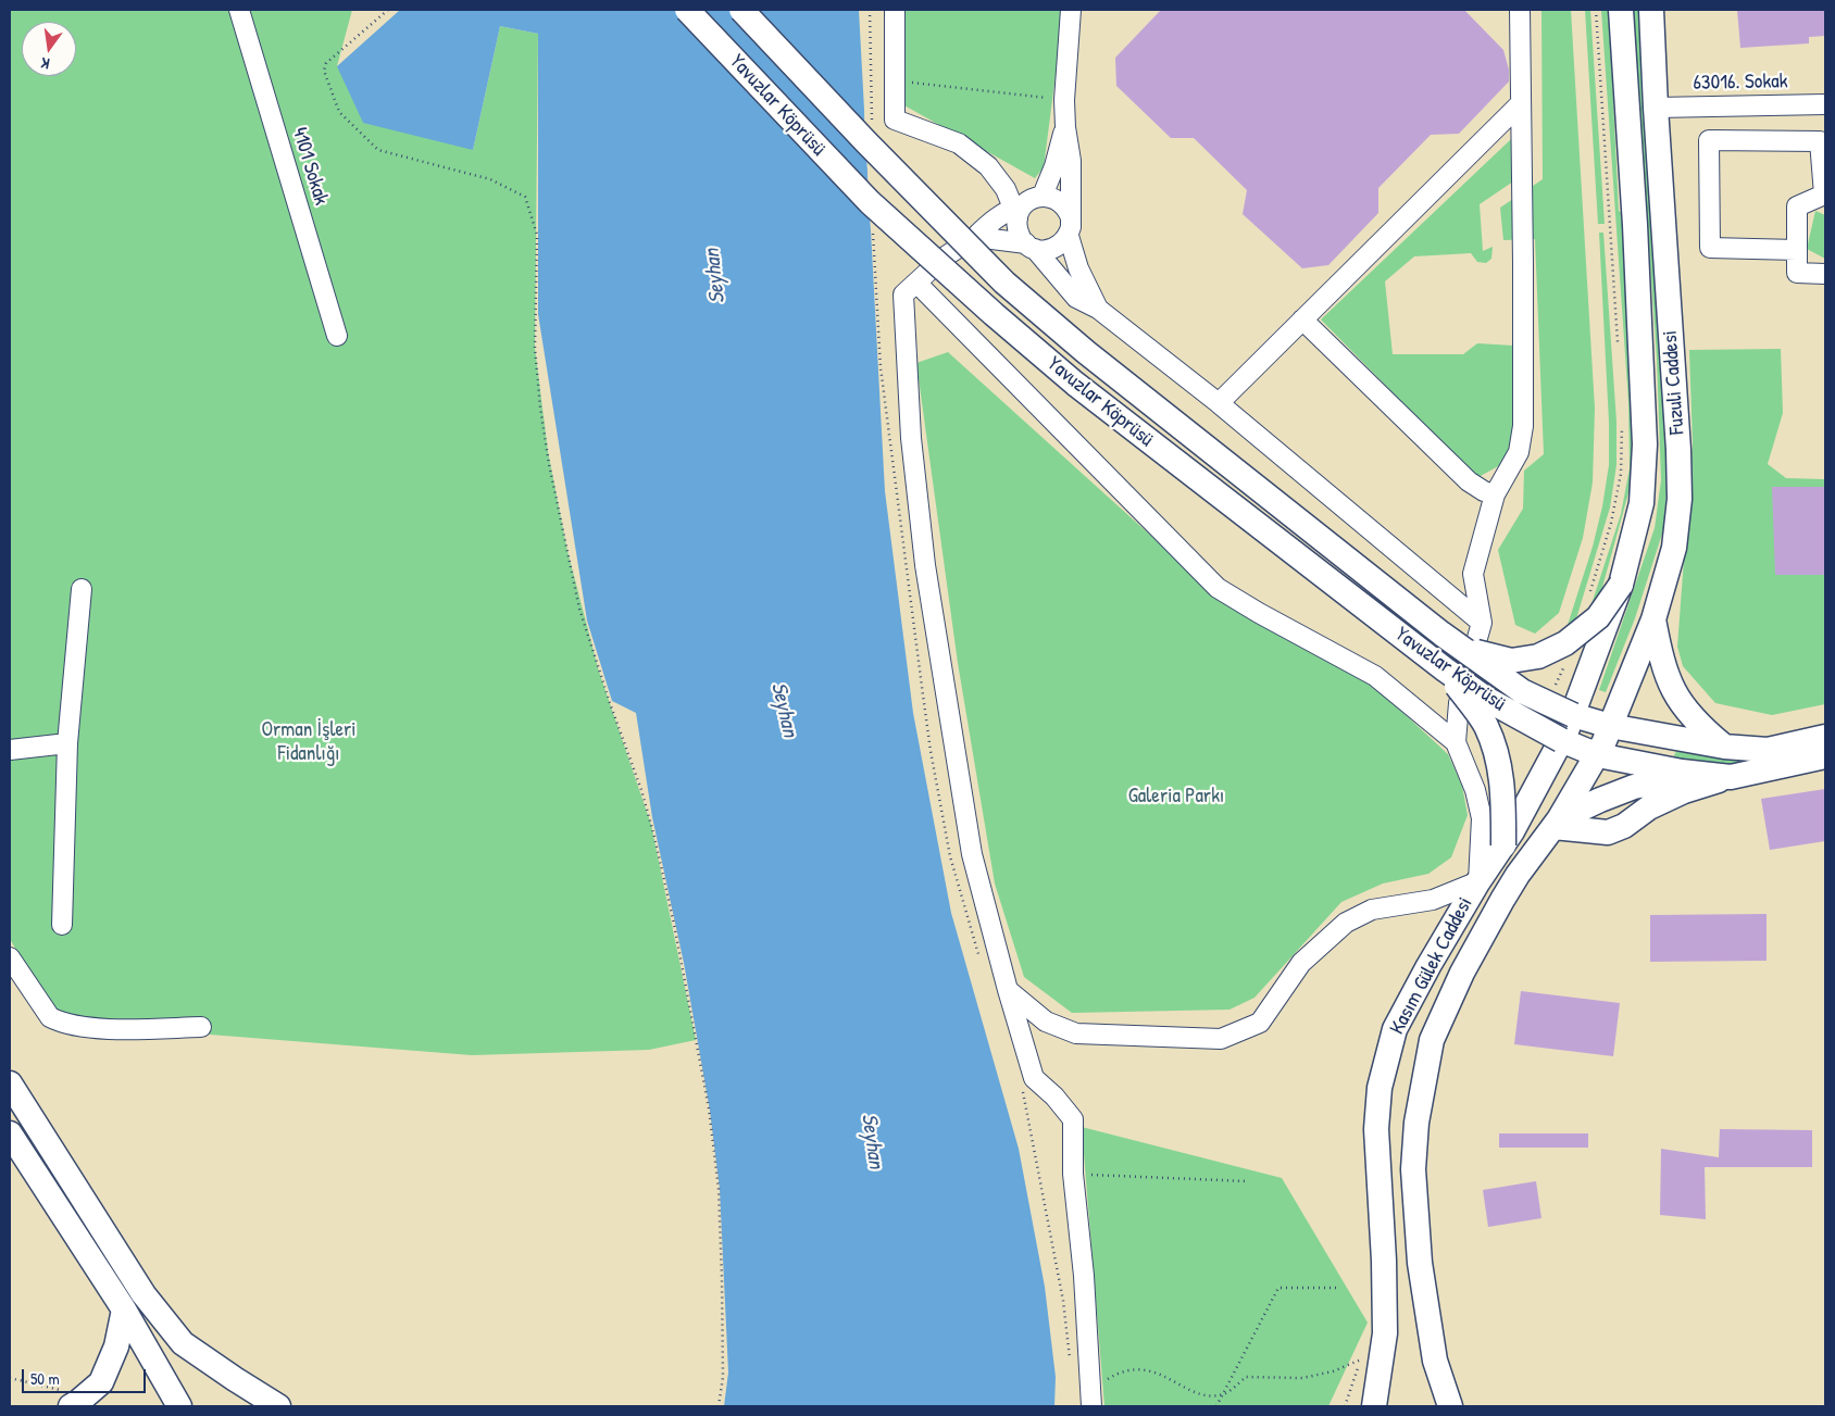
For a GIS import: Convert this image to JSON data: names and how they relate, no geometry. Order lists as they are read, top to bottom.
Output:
{
  "streets": {
    "main road": ["Yavuzlar Köprüsü", "Fuzuli Caddesi", "Kasım Gülek Caddesi"],
    "street": ["63016. Sokak", "4101 Sokak"]
  },
  "crossings": [
    ["63016. Sokak", "Fuzuli Caddesi"],
    ["Yavuzlar Köprüsü", "Fuzuli Caddesi"],
    ["Yavuzlar Köprüsü", "Kasım Gülek Caddesi"],
    ["Fuzuli Caddesi", "Kasım Gülek Caddesi"]
  ],
  "water": ["Seyhan"],
  "parks": ["Orman İşleri Fidanlığı", "Galeria Parkı"],
  "scale_bar": "50 m",
  "north": "bottom"
}
